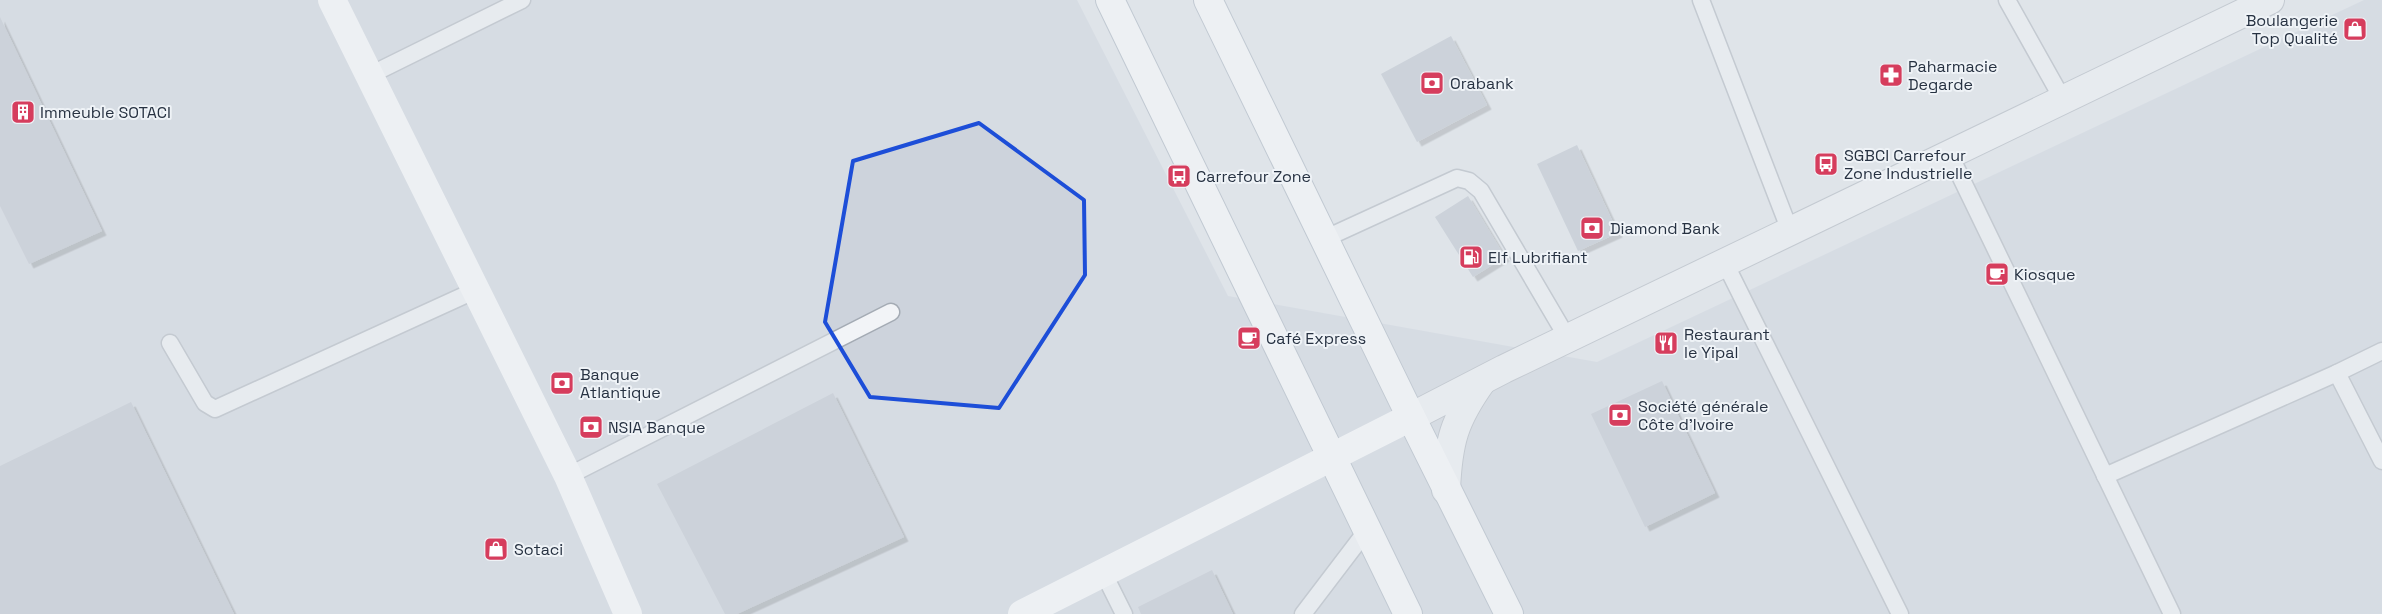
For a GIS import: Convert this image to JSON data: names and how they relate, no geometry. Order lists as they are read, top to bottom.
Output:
{
  "places": {
    "shop": ["Boulangerie Top Qualité", "Sotaci"],
    "pharmacy": ["Paharmacie Degarde"],
    "bank": [
      "Orabank",
      "Diamond Bank",
      "Banque Atlantique",
      "Société générale Côte d’Ivoire",
      "NSIA Banque"
    ],
    "building": ["Immeuble SOTACI"],
    "bus stop": ["SGBCI Carrefour Zone Industrielle", "Carrefour Zone"],
    "fuel station": ["Elf Lubrifiant"],
    "cafe": ["Kiosque", "Café Express"],
    "restaurant": ["Restaurant le Yipal"]
  }
}
